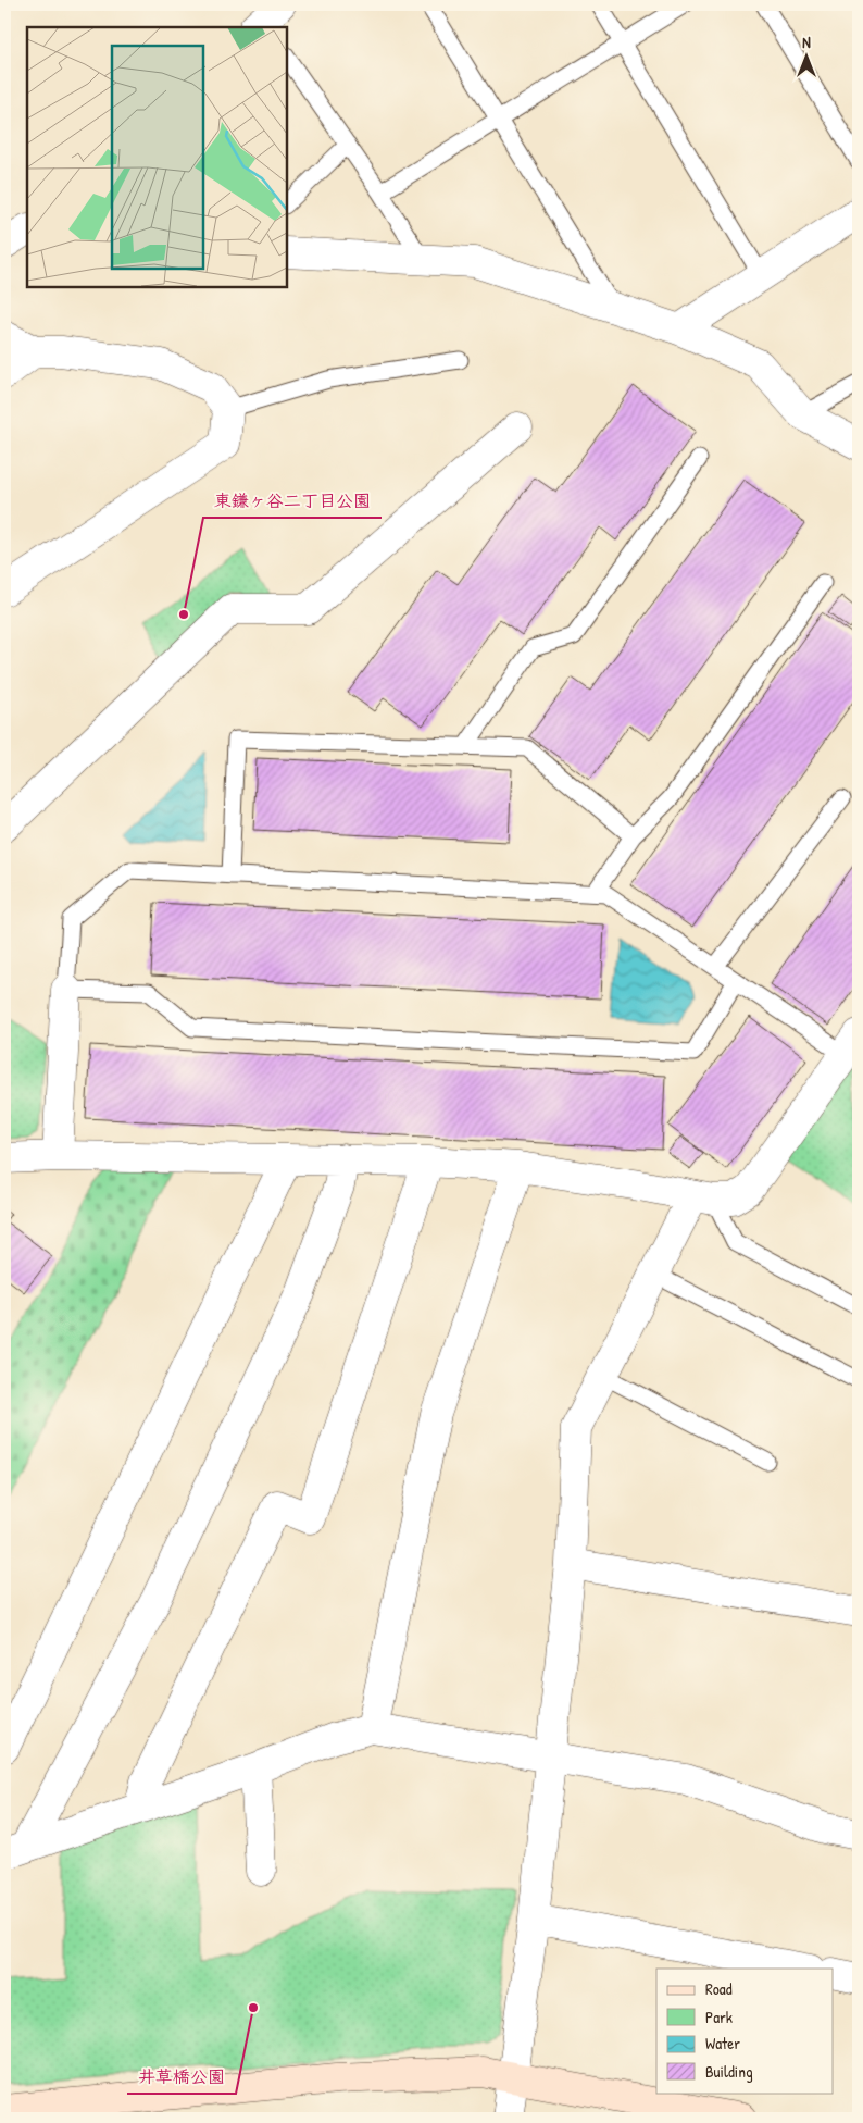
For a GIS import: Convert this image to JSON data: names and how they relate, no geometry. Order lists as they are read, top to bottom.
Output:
{
  "places": ["東鎌ヶ谷二丁目公園", "井草橋公園"],
  "legend": [
    "Road",
    "Park",
    "Water",
    "Building"
  ],
  "north": "top"
}
